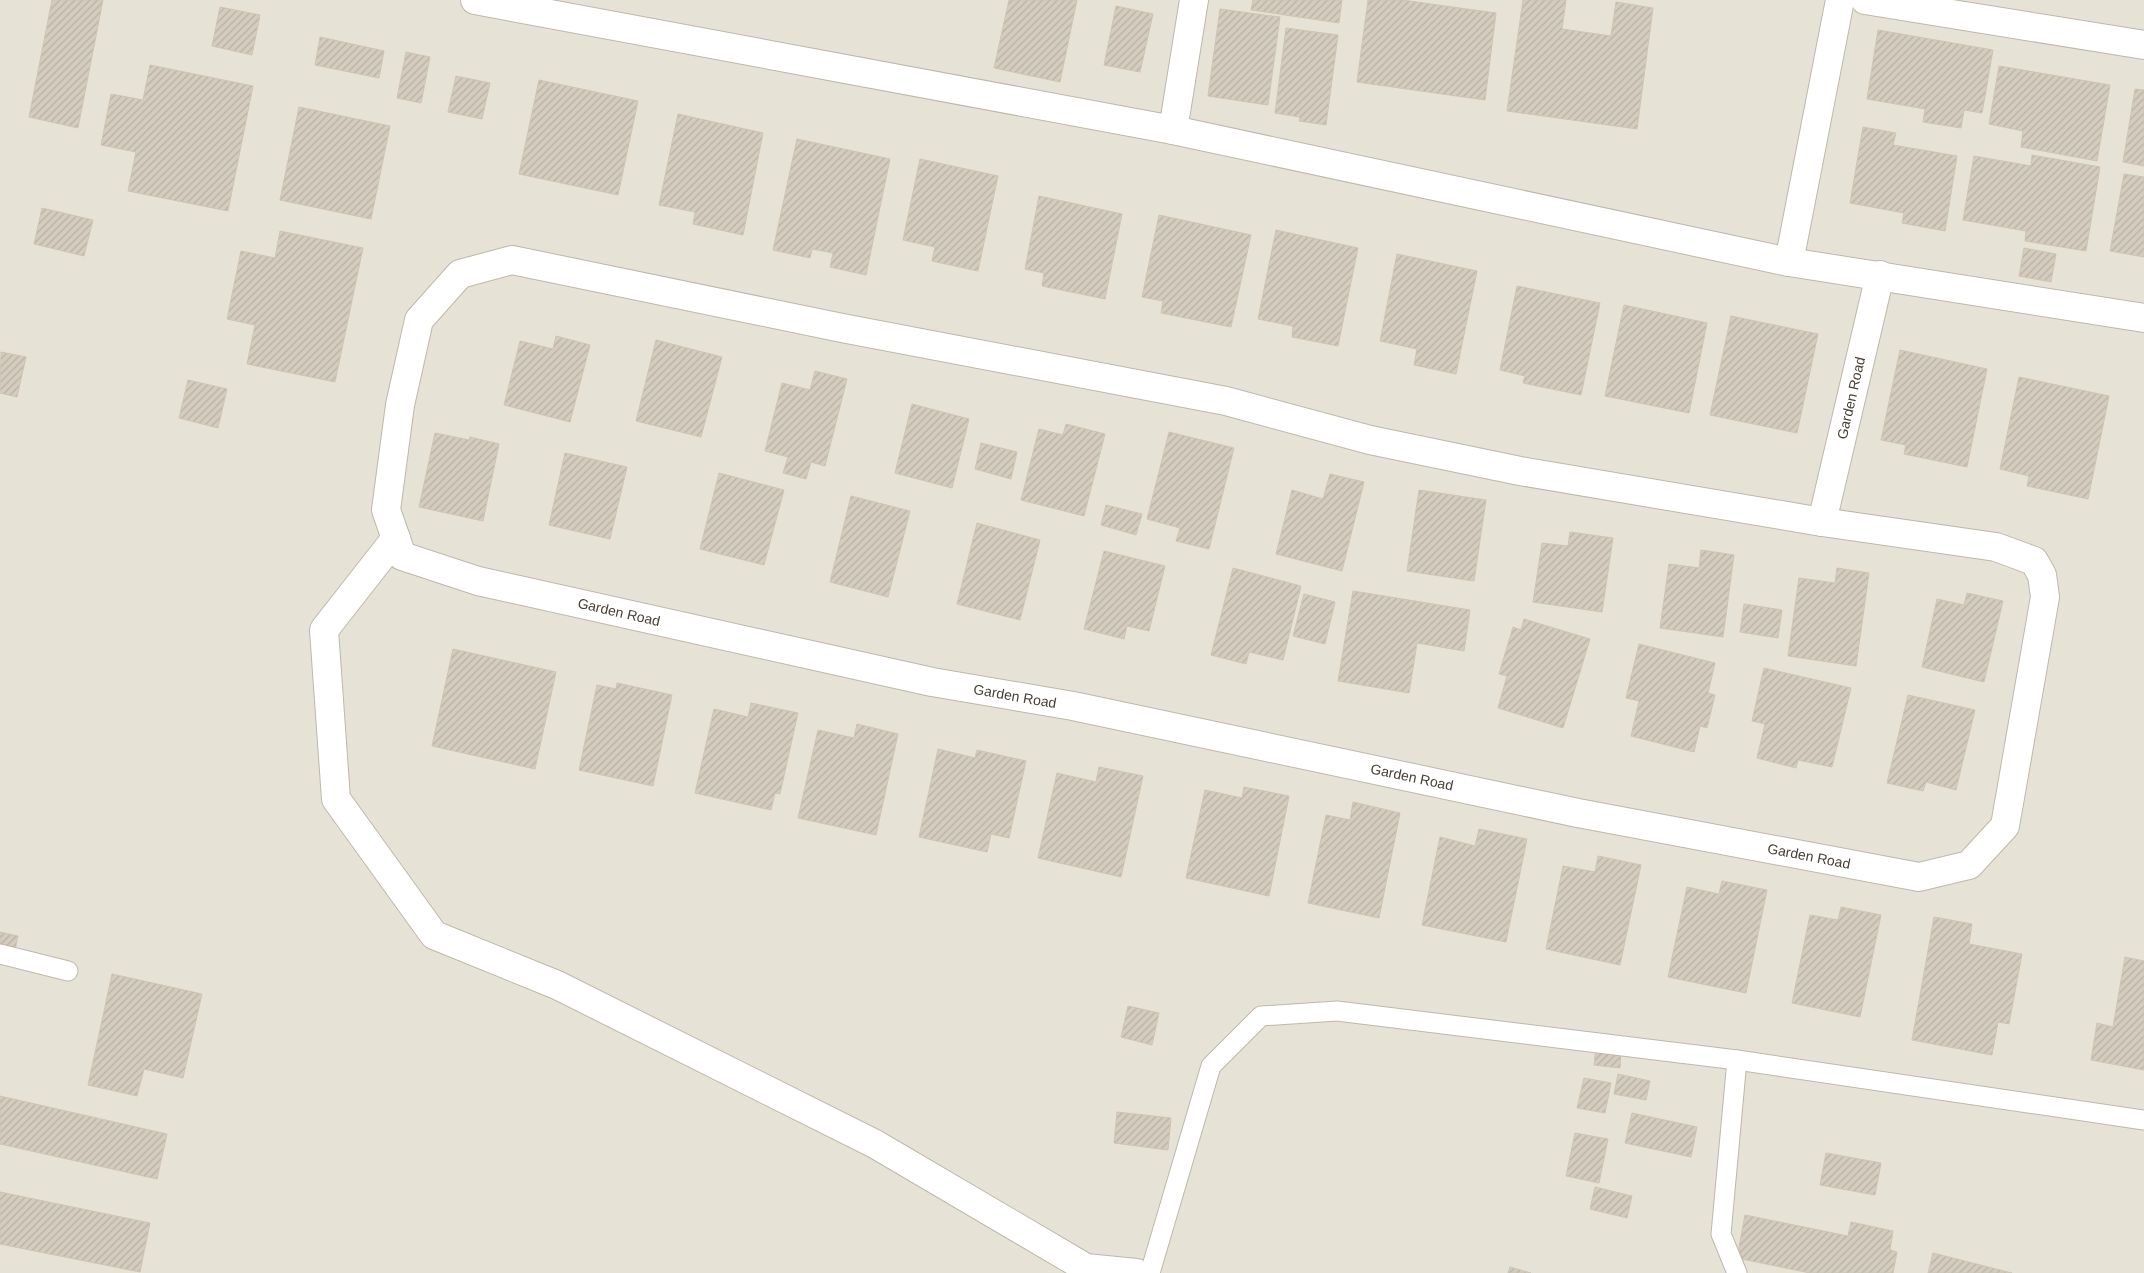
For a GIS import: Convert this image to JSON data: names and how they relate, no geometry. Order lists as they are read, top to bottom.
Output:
{
  "streets": {
    "street": ["Garden Road"]
  }
}
